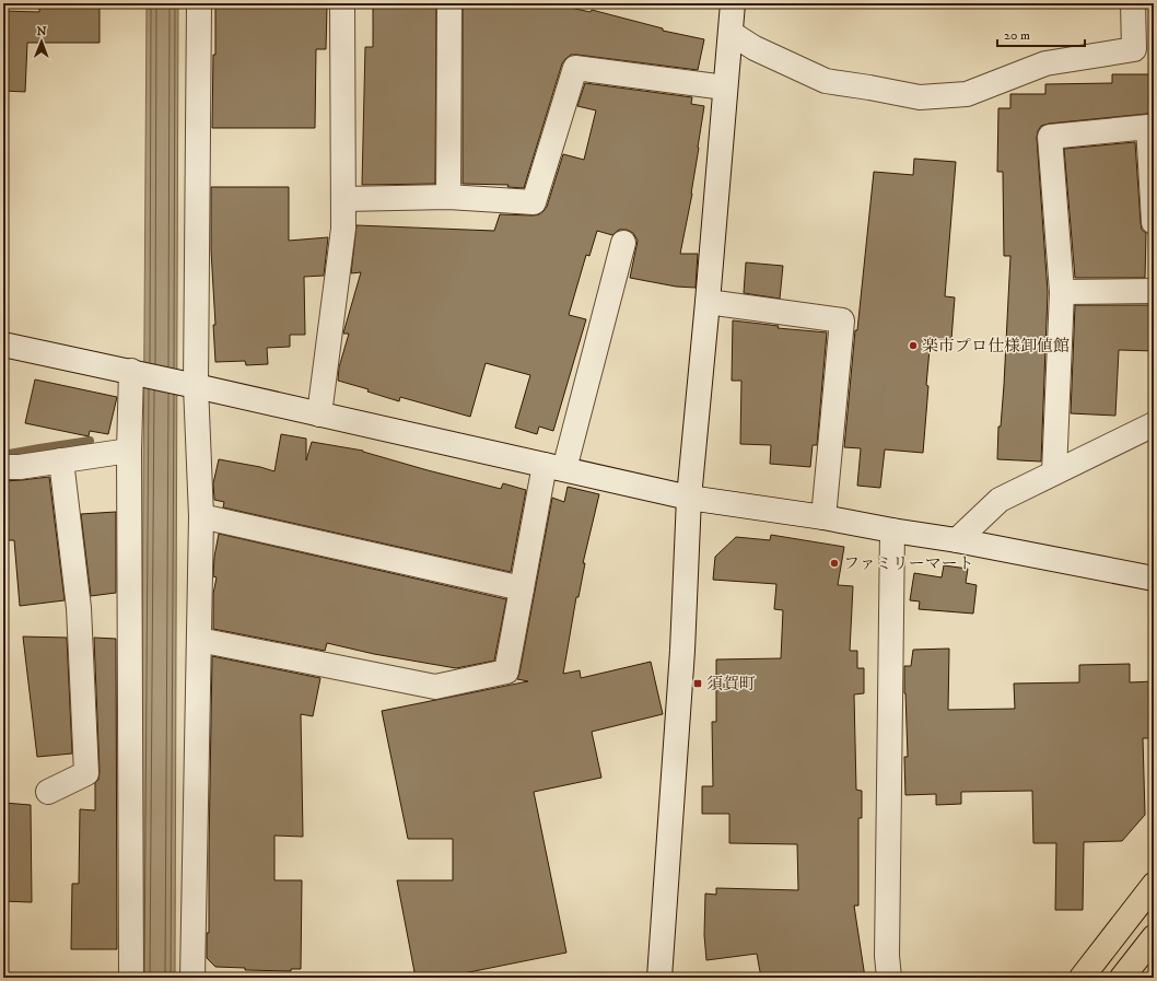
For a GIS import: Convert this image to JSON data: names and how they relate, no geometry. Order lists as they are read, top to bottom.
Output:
{
  "places": {
    "other": ["楽市プロ仕様卸値館", "ファミリーマート"],
    "transit": ["須賀町"]
  },
  "scale_bar": "20 m",
  "north": "top"
}
